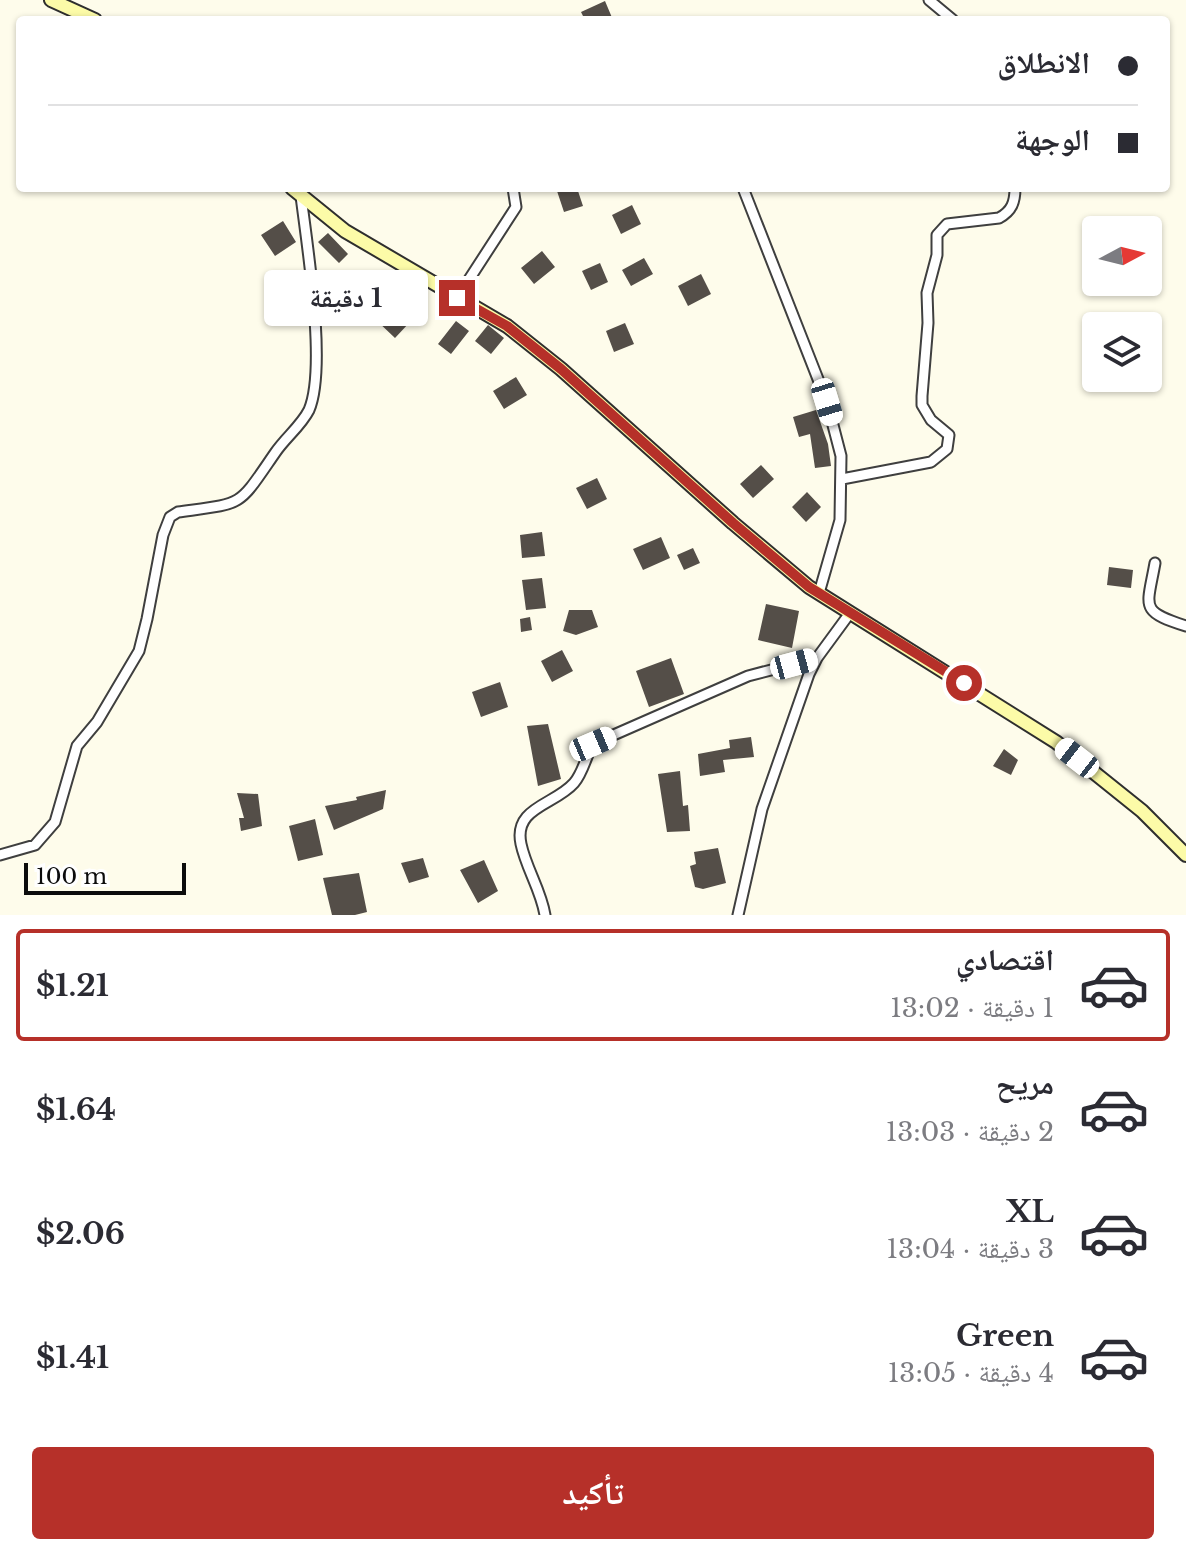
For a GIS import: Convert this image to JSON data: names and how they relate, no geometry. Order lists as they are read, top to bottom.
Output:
{
  "scale_bar": "100 m",
  "north": "right",
  "page": {
    "banner": ["الانطلاق", "الوجهة"],
    "bubble": "1 دقيقة",
    "scale": "100 m",
    "list": [
      {
        "name": "اقتصادي",
        "note": "1 دقيقة · 13:02",
        "value": "$1.21"
      },
      {
        "name": "مريح",
        "note": "2 دقيقة · 13:03",
        "value": "$1.64"
      },
      {
        "name": "XL",
        "note": "3 دقيقة · 13:04",
        "value": "$2.06"
      },
      {
        "name": "Green",
        "note": "4 دقيقة · 13:05",
        "value": "$1.41"
      }
    ],
    "buttons": "تأكيد"
  }
}
